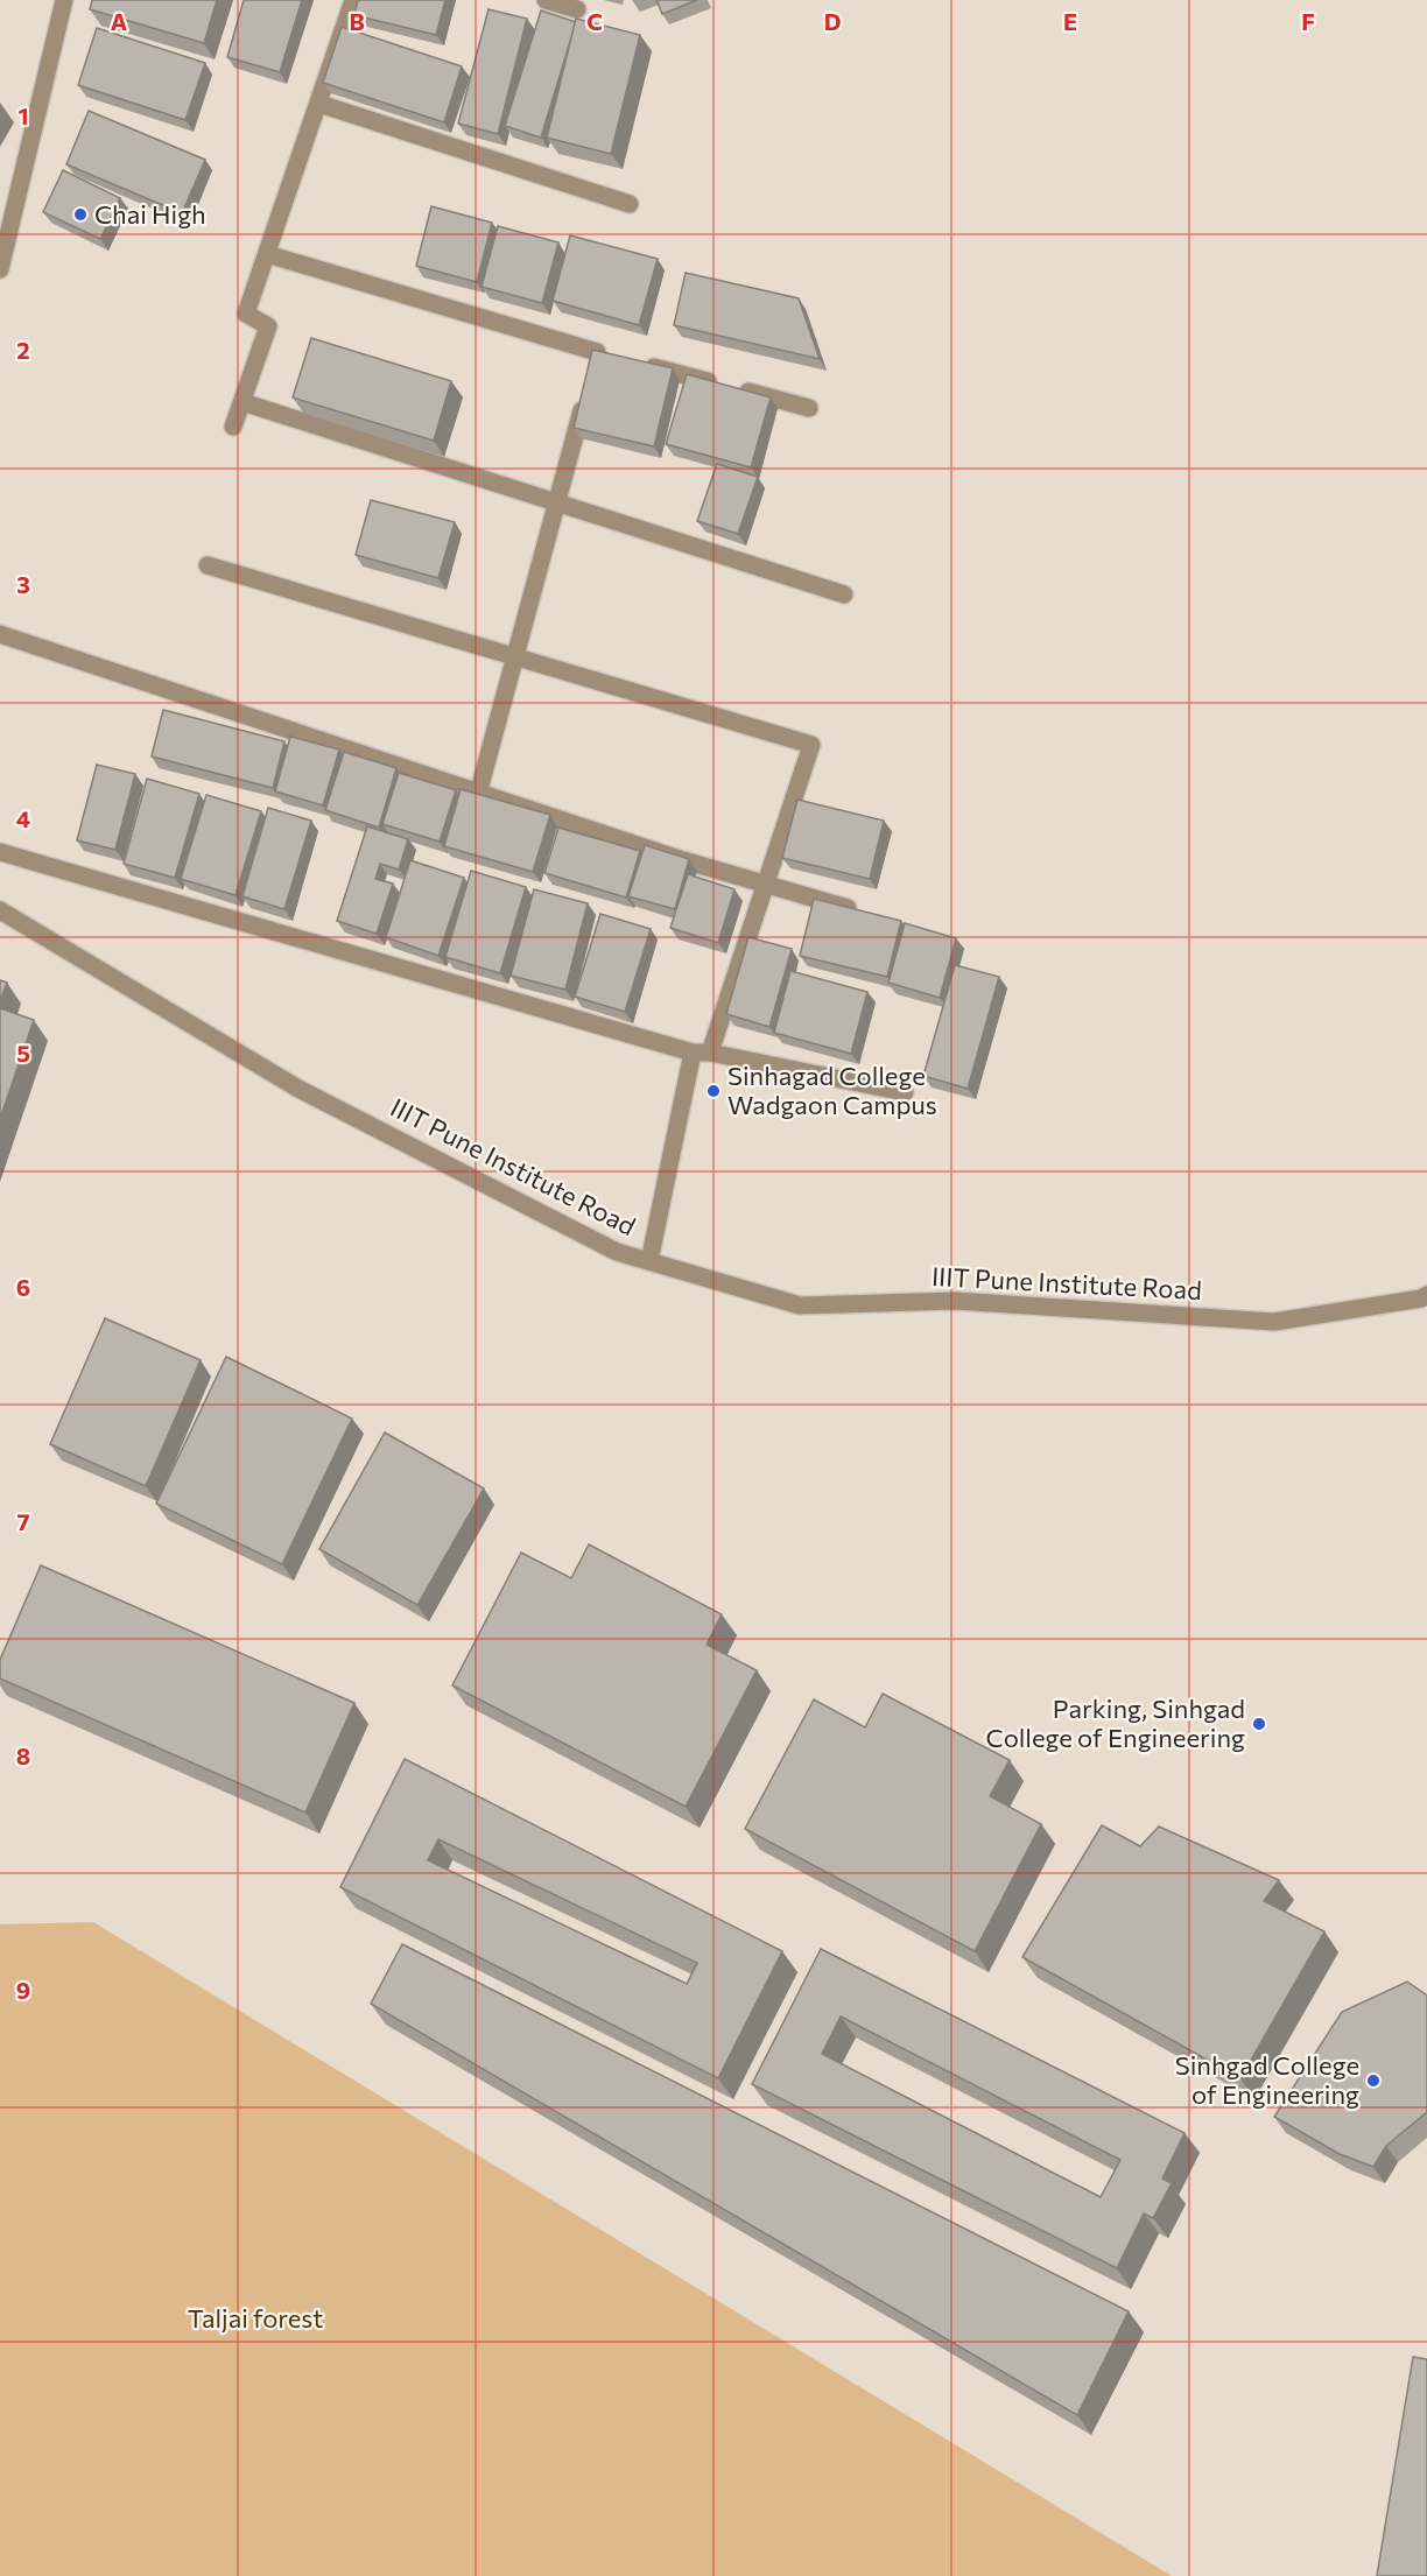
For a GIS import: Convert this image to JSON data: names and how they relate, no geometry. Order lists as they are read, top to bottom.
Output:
{
  "streets": {
    "street": ["IIIT Pune Institute Road"]
  },
  "parks": ["Taljai forest"],
  "places": [
    "Chai High",
    "Sinhagad College Wadgaon Campus",
    "Parking, Sinhgad College of Engineering",
    "Sinhgad College of Engineering"
  ],
  "grid": {
    "columns": [
      "A",
      "B",
      "C",
      "D",
      "E",
      "F"
    ],
    "rows": [
      "1",
      "2",
      "3",
      "4",
      "5",
      "6",
      "7",
      "8",
      "9"
    ]
  }
}
